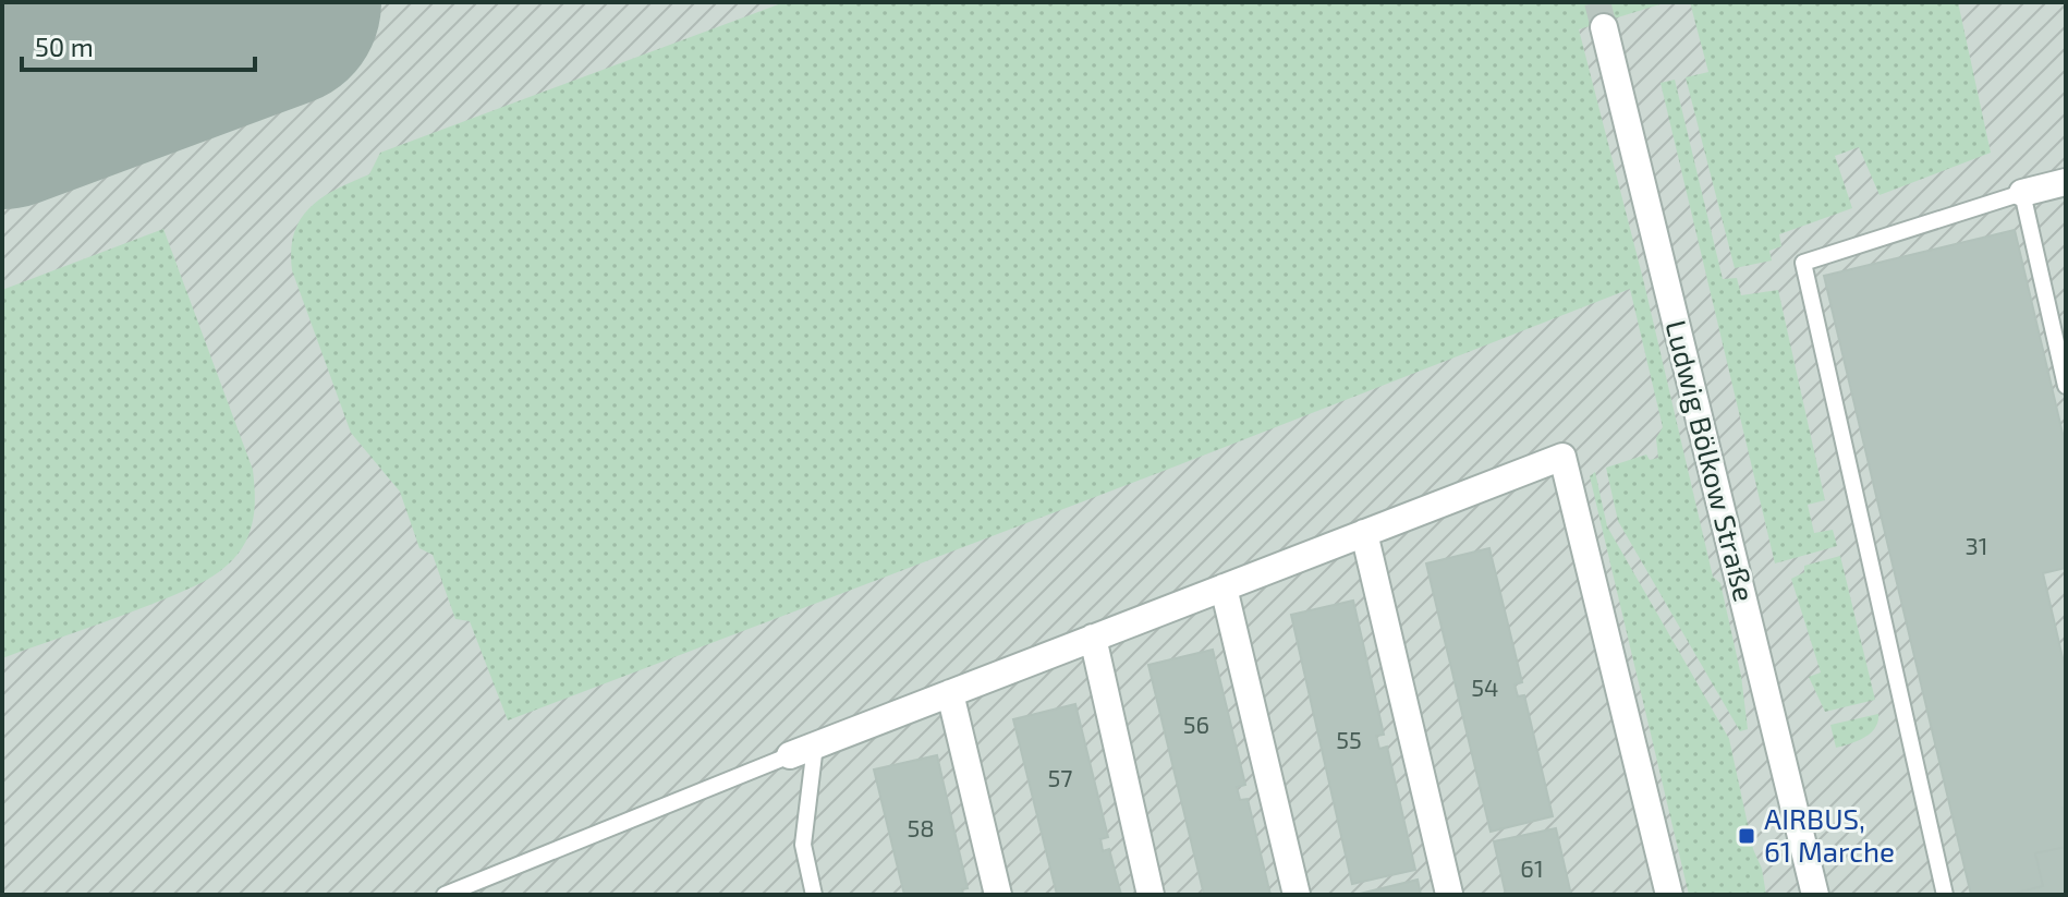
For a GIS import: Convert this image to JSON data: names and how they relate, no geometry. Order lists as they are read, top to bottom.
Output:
{
  "streets": {
    "street": ["Ludwig Bölkow Straße"]
  },
  "places": {
    "transit": ["AIRBUS, 61 Marche"]
  },
  "house_numbers": [
    "31",
    "54",
    "56",
    "55",
    "57",
    "58",
    "61"
  ],
  "scale_bar": "50 m"
}
